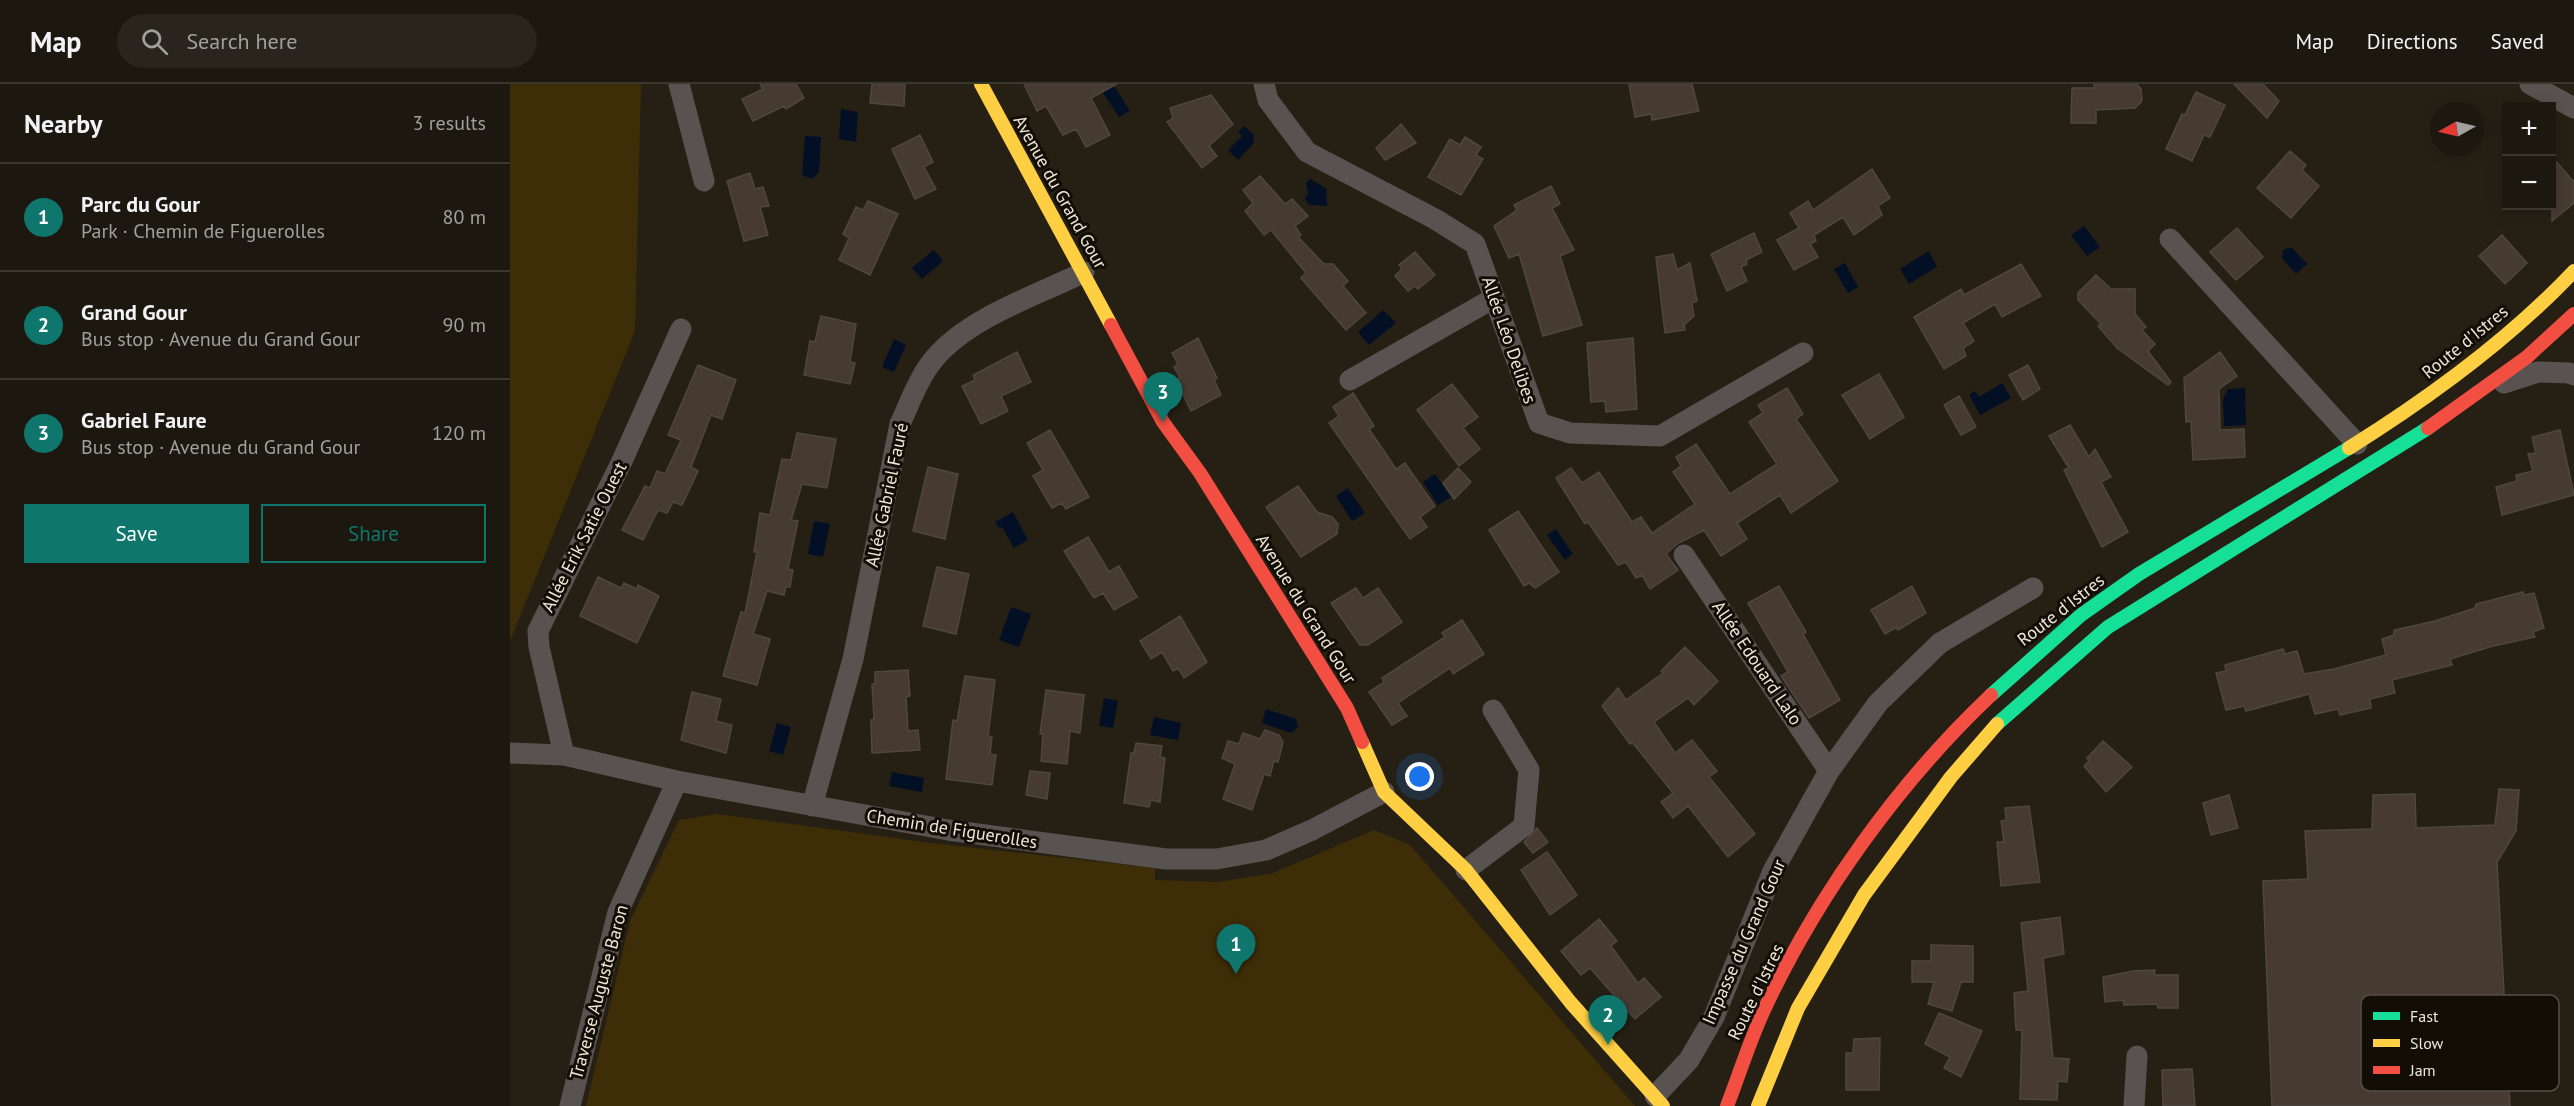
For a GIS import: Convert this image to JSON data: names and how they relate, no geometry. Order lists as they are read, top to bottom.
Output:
{
  "streets": {
    "main road": ["Avenue du Grand Gour", "Route d'Istres"],
    "street": [
      "Allée Léo Delibes",
      "Allée Gabriel Fauré",
      "Allée Erik Satie Ouest",
      "Allée Edouard Lalo",
      "Chemin de Figuerolles",
      "Impasse du Grand Gour",
      "Traverse Auguste Baron"
    ]
  },
  "crossings": [
    ["Avenue du Grand Gour", "Allée Gabriel Fauré"],
    ["Avenue du Grand Gour", "Chemin de Figuerolles"],
    ["Avenue du Grand Gour", "Impasse du Grand Gour"],
    ["Allée Gabriel Fauré", "Chemin de Figuerolles"],
    ["Allée Erik Satie Ouest", "Chemin de Figuerolles"],
    ["Allée Edouard Lalo", "Impasse du Grand Gour"],
    ["Chemin de Figuerolles", "Traverse Auguste Baron"]
  ],
  "legend": ["Fast", "Slow", "Jam"],
  "north": "left",
  "page": {
    "header": "Map",
    "search": "Search here",
    "nav": ["Map", "Directions", "Saved"],
    "heading": ["Nearby", "3 results"],
    "map_buttons": ["+", "−"],
    "list": [
      {
        "mark": "1",
        "name": "Parc du Gour",
        "note": "Park · Chemin de Figuerolles",
        "value": "80 m"
      },
      {
        "mark": "2",
        "name": "Grand Gour",
        "note": "Bus stop · Avenue du Grand Gour",
        "value": "90 m"
      },
      {
        "mark": "3",
        "name": "Gabriel Faure",
        "note": "Bus stop · Avenue du Grand Gour",
        "value": "120 m"
      }
    ],
    "pins": ["3", "1", "2"],
    "buttons": ["Save", "Share"]
  }
}
